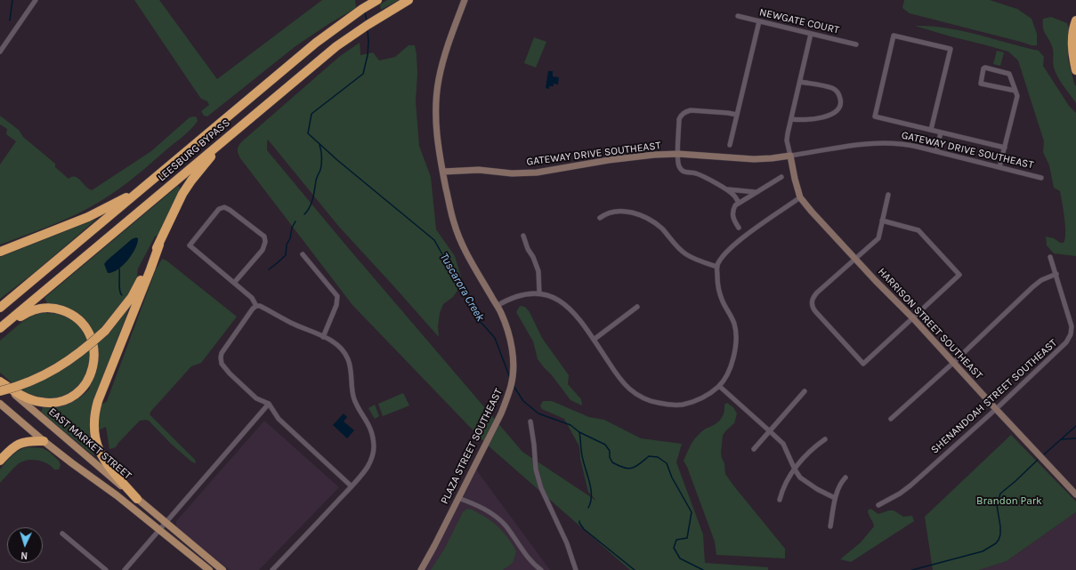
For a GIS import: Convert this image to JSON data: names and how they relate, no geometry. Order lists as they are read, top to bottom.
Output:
{
  "streets": {
    "highway": ["LEESBURG BYPASS"],
    "main road": ["EAST MARKET STREET"],
    "street": [
      "NEWGATE COURT",
      "GATEWAY DRIVE SOUTHEAST",
      "HARRISON STREET SOUTHEAST",
      "SHENANDOAH STREET SOUTHEAST",
      "PLAZA STREET SOUTHEAST"
    ]
  },
  "crossings": [
    ["GATEWAY DRIVE SOUTHEAST", "HARRISON STREET SOUTHEAST"],
    ["GATEWAY DRIVE SOUTHEAST", "PLAZA STREET SOUTHEAST"],
    ["HARRISON STREET SOUTHEAST", "SHENANDOAH STREET SOUTHEAST"]
  ],
  "water": ["Tuscarora Creek"],
  "parks": ["Brandon Park"],
  "north": "bottom"
}
